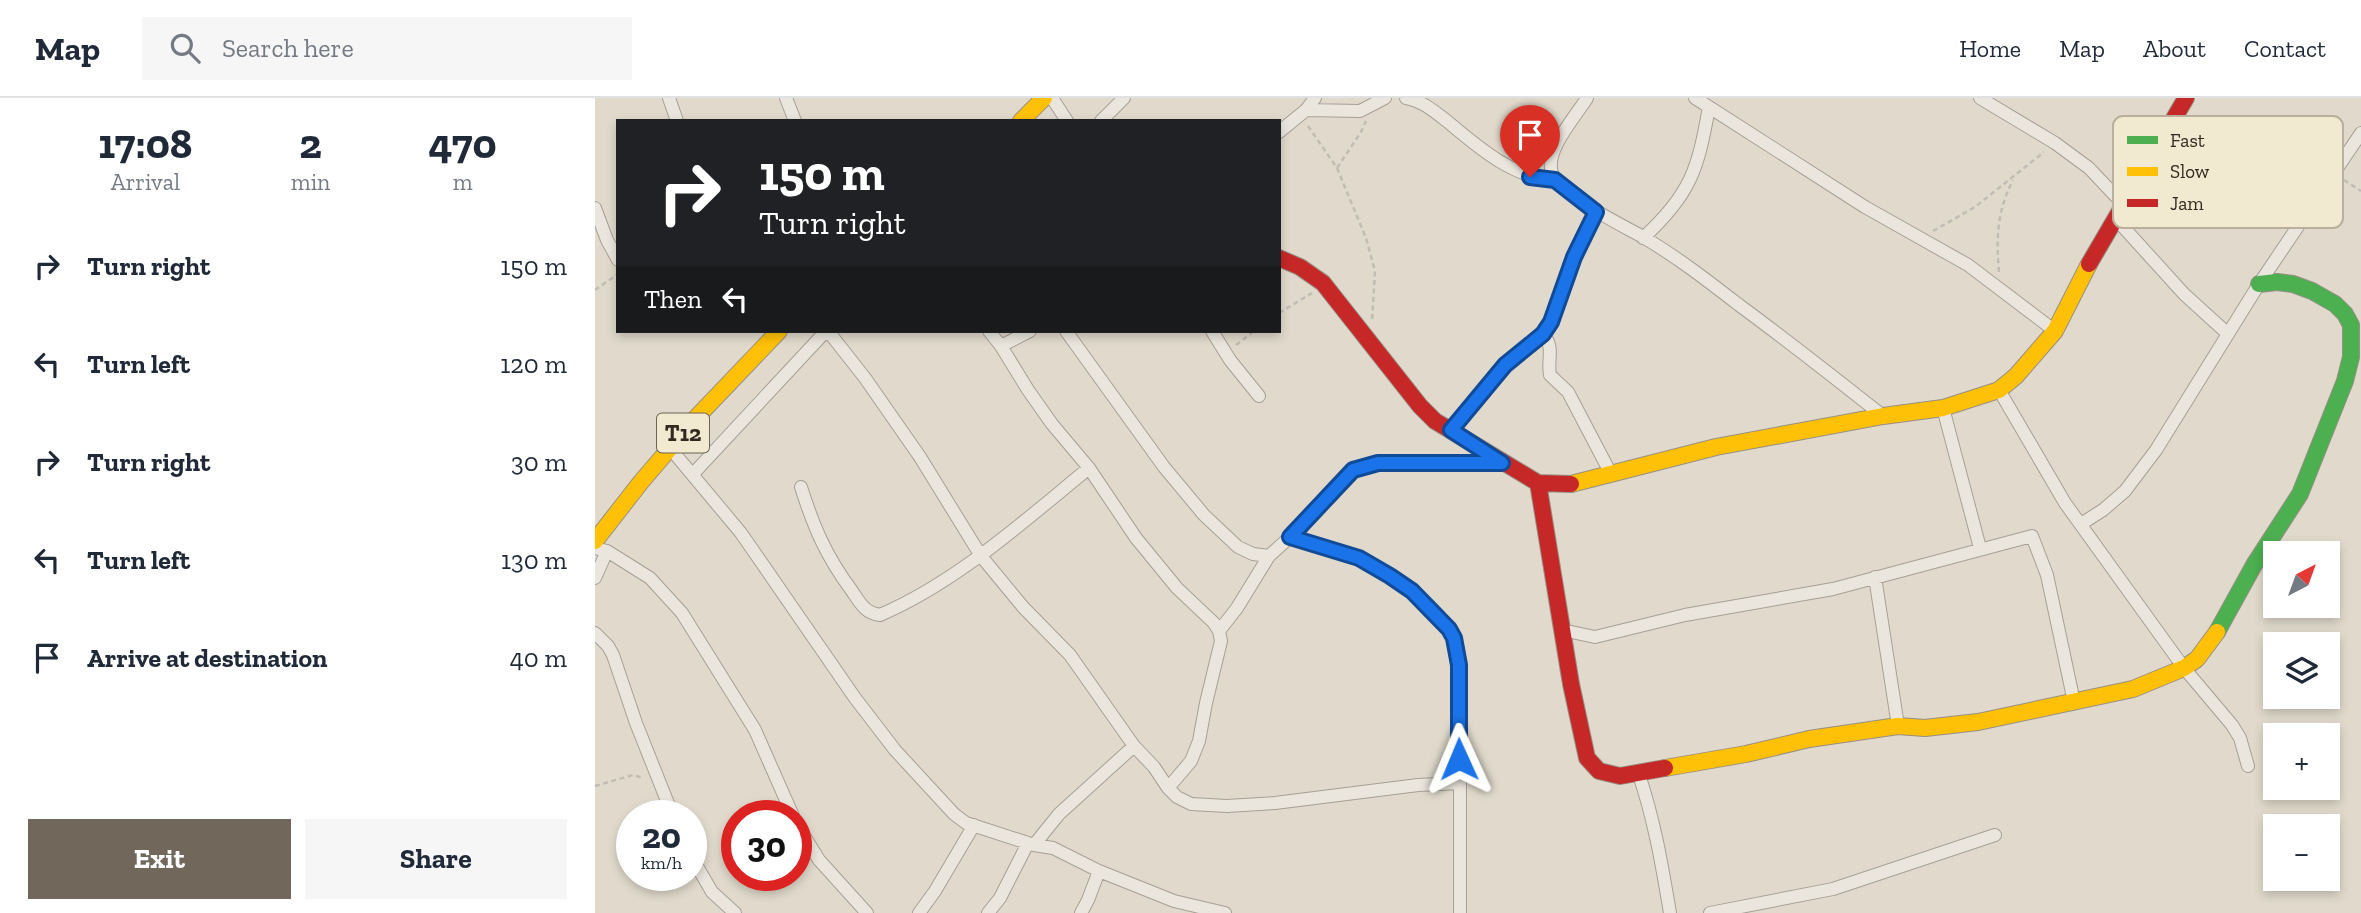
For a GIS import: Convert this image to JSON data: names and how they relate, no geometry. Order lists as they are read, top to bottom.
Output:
{
  "streets": {
    "main road": ["T12"]
  },
  "legend": ["Fast", "Slow", "Jam"],
  "north": "top right",
  "page": {
    "header": "Map",
    "search": "Search here",
    "nav": [
      "Home",
      "Map",
      "About",
      "Contact"
    ],
    "eta": [
      "17:08",
      "Arrival",
      "2",
      "min",
      "470",
      "m"
    ],
    "turn": ["150 m", "Turn right"],
    "list": [
      {
        "name": "Turn right",
        "value": "150 m"
      },
      {
        "name": "Turn left",
        "value": "120 m"
      },
      {
        "name": "Turn right",
        "value": "30 m"
      },
      {
        "name": "Turn left",
        "value": "130 m"
      },
      {
        "name": "Arrive at destination",
        "value": "40 m"
      }
    ],
    "then": "Then",
    "map_buttons": ["+", "−"],
    "speed": "20 km/h",
    "limit": "30",
    "buttons": ["Exit", "Share"]
  }
}
